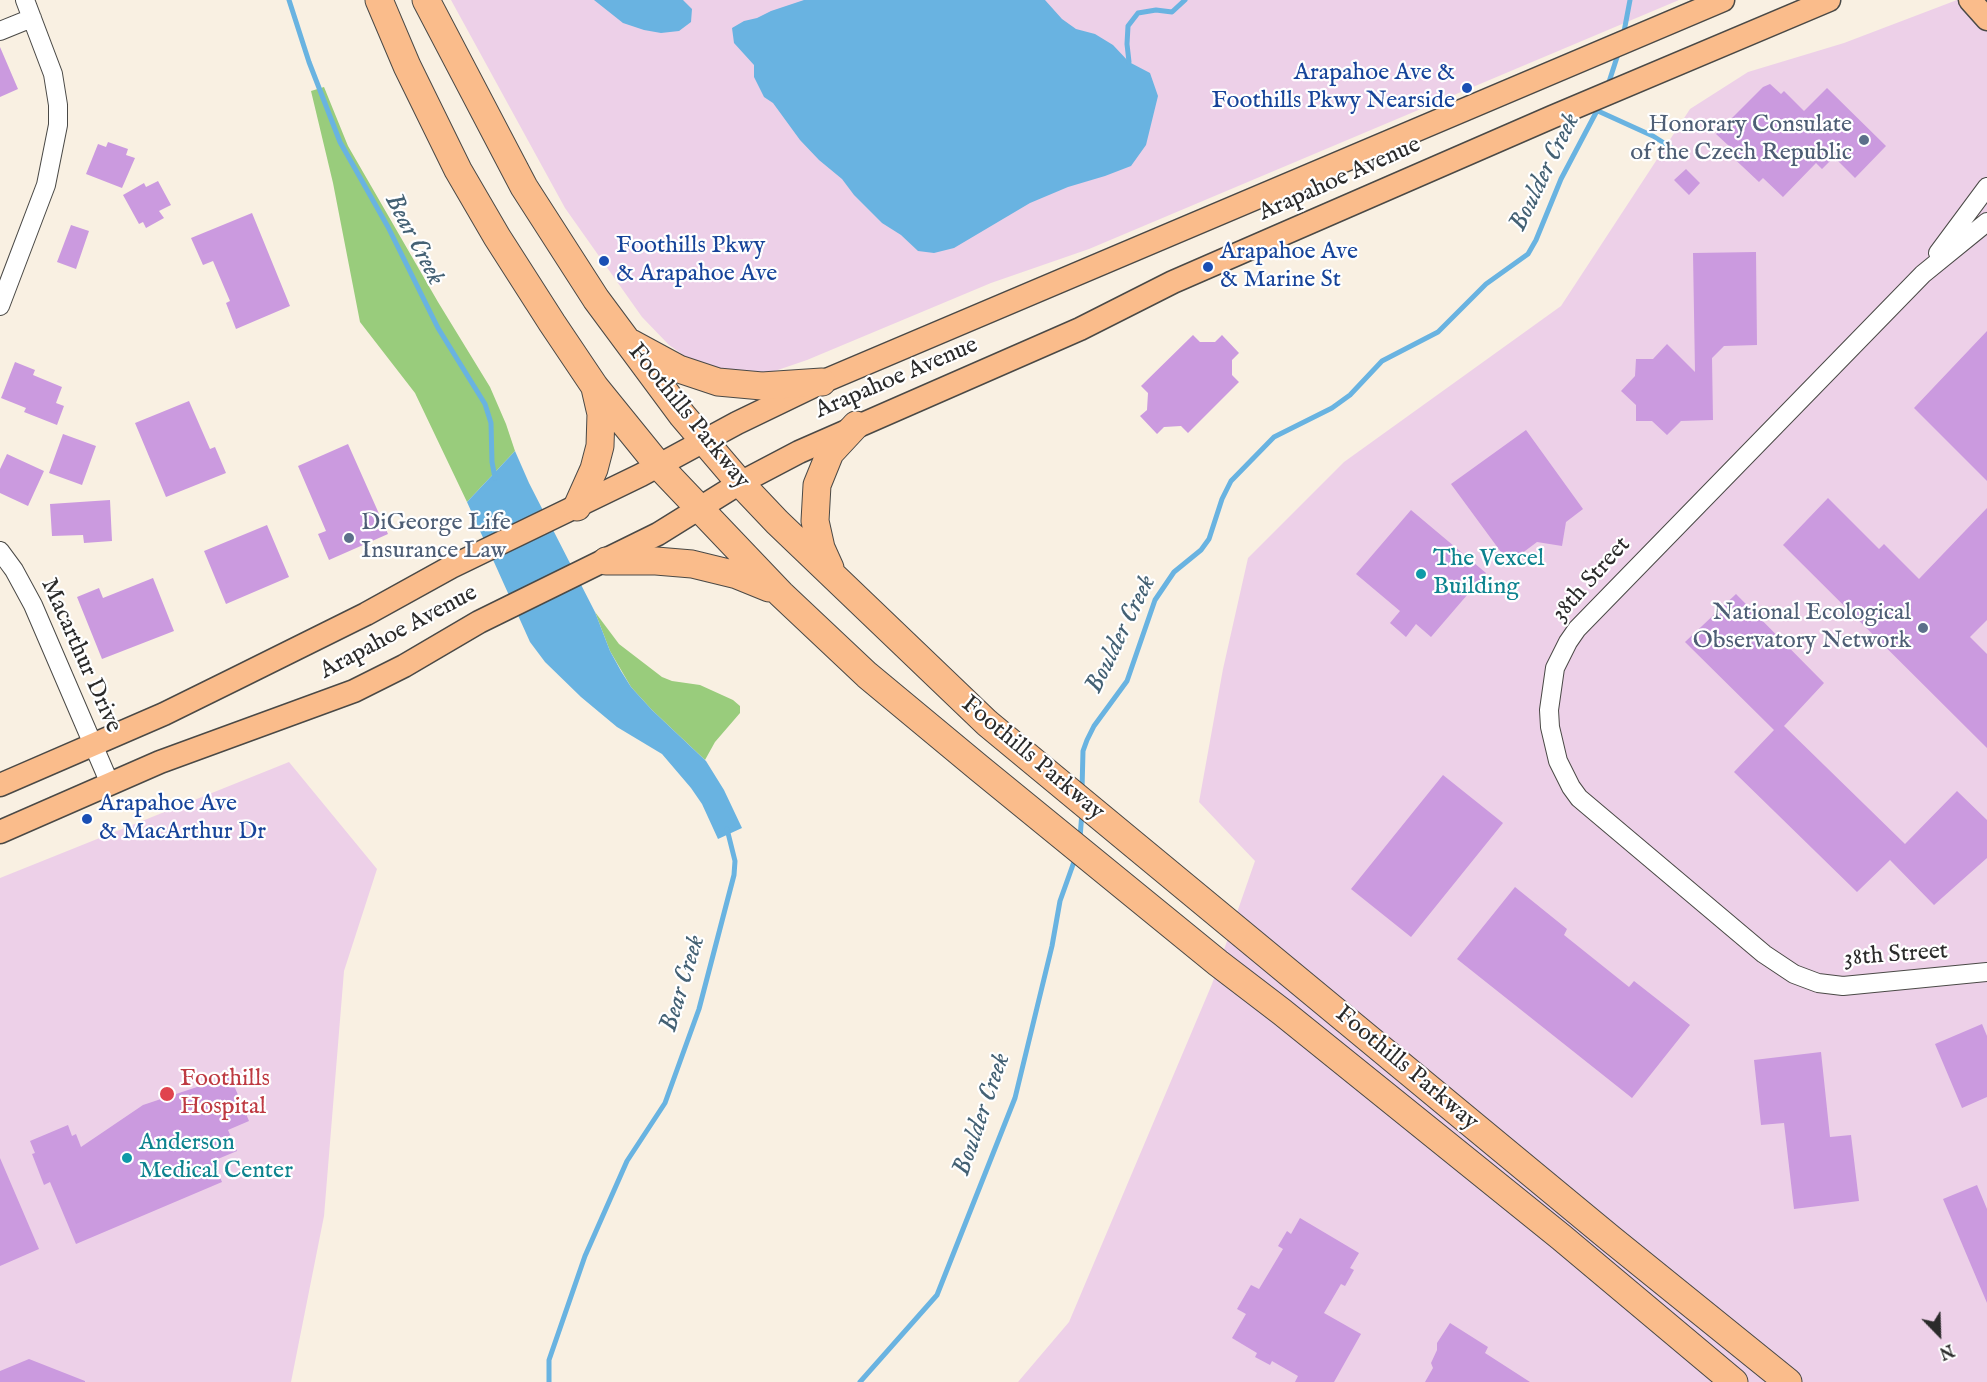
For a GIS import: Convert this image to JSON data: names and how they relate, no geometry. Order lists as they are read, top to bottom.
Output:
{
  "streets": {
    "highway": ["Foothills Parkway"],
    "main road": ["Arapahoe Avenue"],
    "street": ["38th Street", "Macarthur Drive"]
  },
  "crossings": [
    ["Arapahoe Avenue", "Foothills Parkway"],
    ["Arapahoe Avenue", "Macarthur Drive"]
  ],
  "water": ["Boulder Creek", "Bear Creek"],
  "places": [
    "Arapahoe Ave & Foothills Pkwy Nearside",
    "Honorary Consulate of the Czech Republic",
    "Foothills Pkwy & Arapahoe Ave",
    "Arapahoe Ave & Marine St",
    "DiGeorge Life Insurance Law",
    "The Vexcel Building",
    "National Ecological Observatory Network",
    "Arapahoe Ave & MacArthur Dr",
    "Foothills Hospital",
    "Anderson Medical Center"
  ],
  "north": "bottom right"
}
